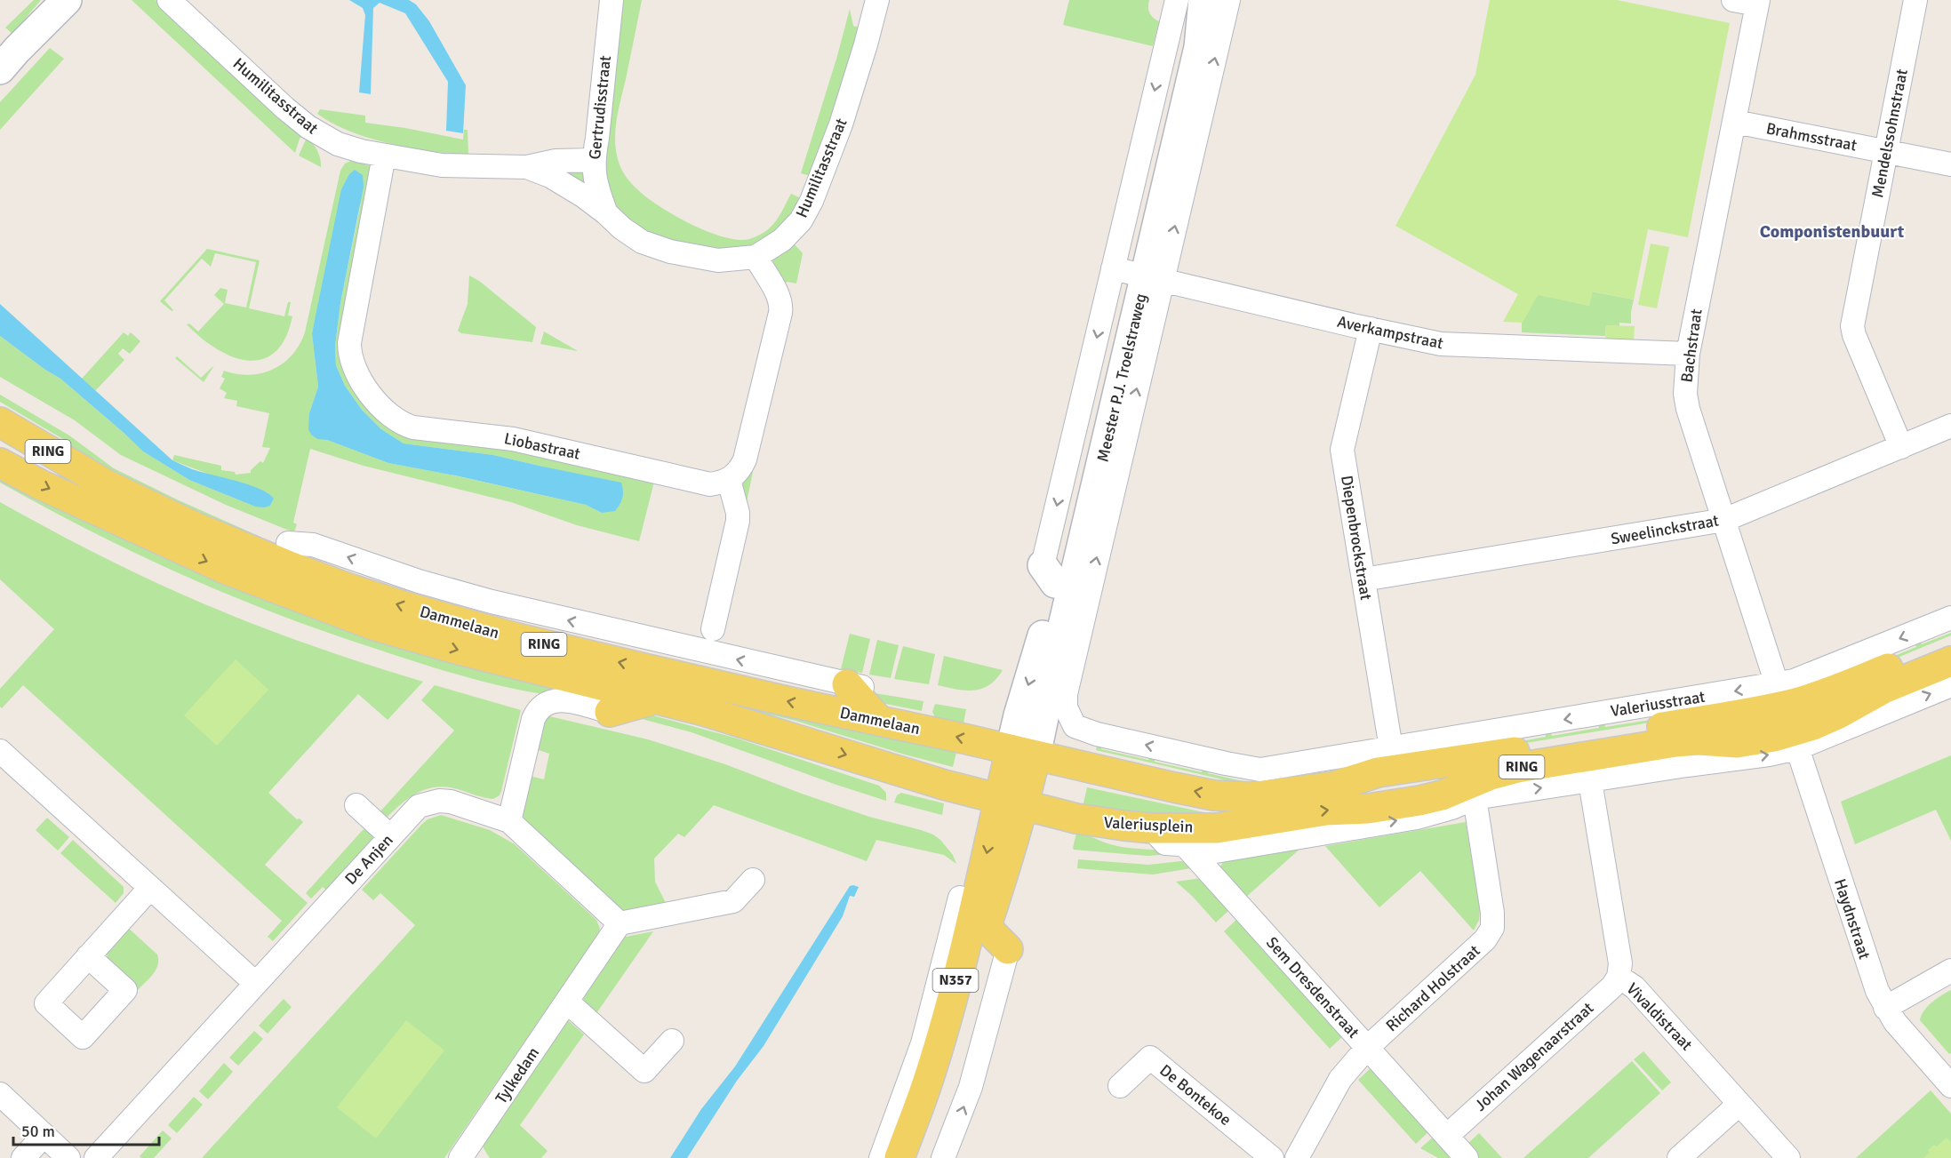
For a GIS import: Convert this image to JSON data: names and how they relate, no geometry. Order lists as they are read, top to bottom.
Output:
{
  "streets": {
    "main road": [
      "Meester P.J. Troelstraweg",
      "RING",
      "Dammelaan",
      "Valeriusstraat",
      "Valeriusplein",
      "N357"
    ],
    "street": [
      "Humilitasstraat",
      "Gertrudisstraat",
      "Mendelssohnstraat",
      "Brahmsstraat",
      "Averkampstraat",
      "Bachstraat",
      "Liobastraat",
      "Sweelinckstraat",
      "Diepenbrockstraat",
      "De Anjen",
      "Haydnstraat",
      "Sem Dresdenstraat",
      "Richard Holstraat",
      "Vivaldistraat",
      "Johan Wagenaarstraat",
      "Tylkedam",
      "De Bontekoe"
    ]
  },
  "crossings": [
    ["Humilitasstraat", "Gertrudisstraat"],
    ["Humilitasstraat", "Liobastraat"],
    ["Mendelssohnstraat", "Brahmsstraat"],
    ["Mendelssohnstraat", "Sweelinckstraat"],
    ["Brahmsstraat", "Bachstraat"],
    ["Averkampstraat", "Bachstraat"],
    ["Averkampstraat", "Meester P.J. Troelstraweg"],
    ["Averkampstraat", "Diepenbrockstraat"],
    ["Bachstraat", "Sweelinckstraat"],
    ["Bachstraat", "Valeriusstraat"],
    ["Meester P.J. Troelstraweg", "Dammelaan"],
    ["Meester P.J. Troelstraweg", "Valeriusstraat"],
    ["Meester P.J. Troelstraweg", "N357"],
    ["RING", "Valeriusstraat"],
    ["RING", "Valeriusplein"],
    ["RING", "Haydnstraat"],
    ["Sweelinckstraat", "Diepenbrockstraat"],
    ["Diepenbrockstraat", "Valeriusstraat"],
    ["Dammelaan", "Valeriusstraat"],
    ["Dammelaan", "Valeriusplein"],
    ["Dammelaan", "N357"],
    ["Valeriusstraat", "Valeriusplein"],
    ["Valeriusstraat", "N357"],
    ["Valeriusplein", "N357"],
    ["Valeriusplein", "Sem Dresdenstraat"],
    ["Sem Dresdenstraat", "Richard Holstraat"],
    ["Sem Dresdenstraat", "Johan Wagenaarstraat"],
    ["Vivaldistraat", "Johan Wagenaarstraat"]
  ],
  "one_way": ["Valeriusplein"],
  "districts": ["Componistenbuurt"],
  "scale_bar": "50 m"
}
